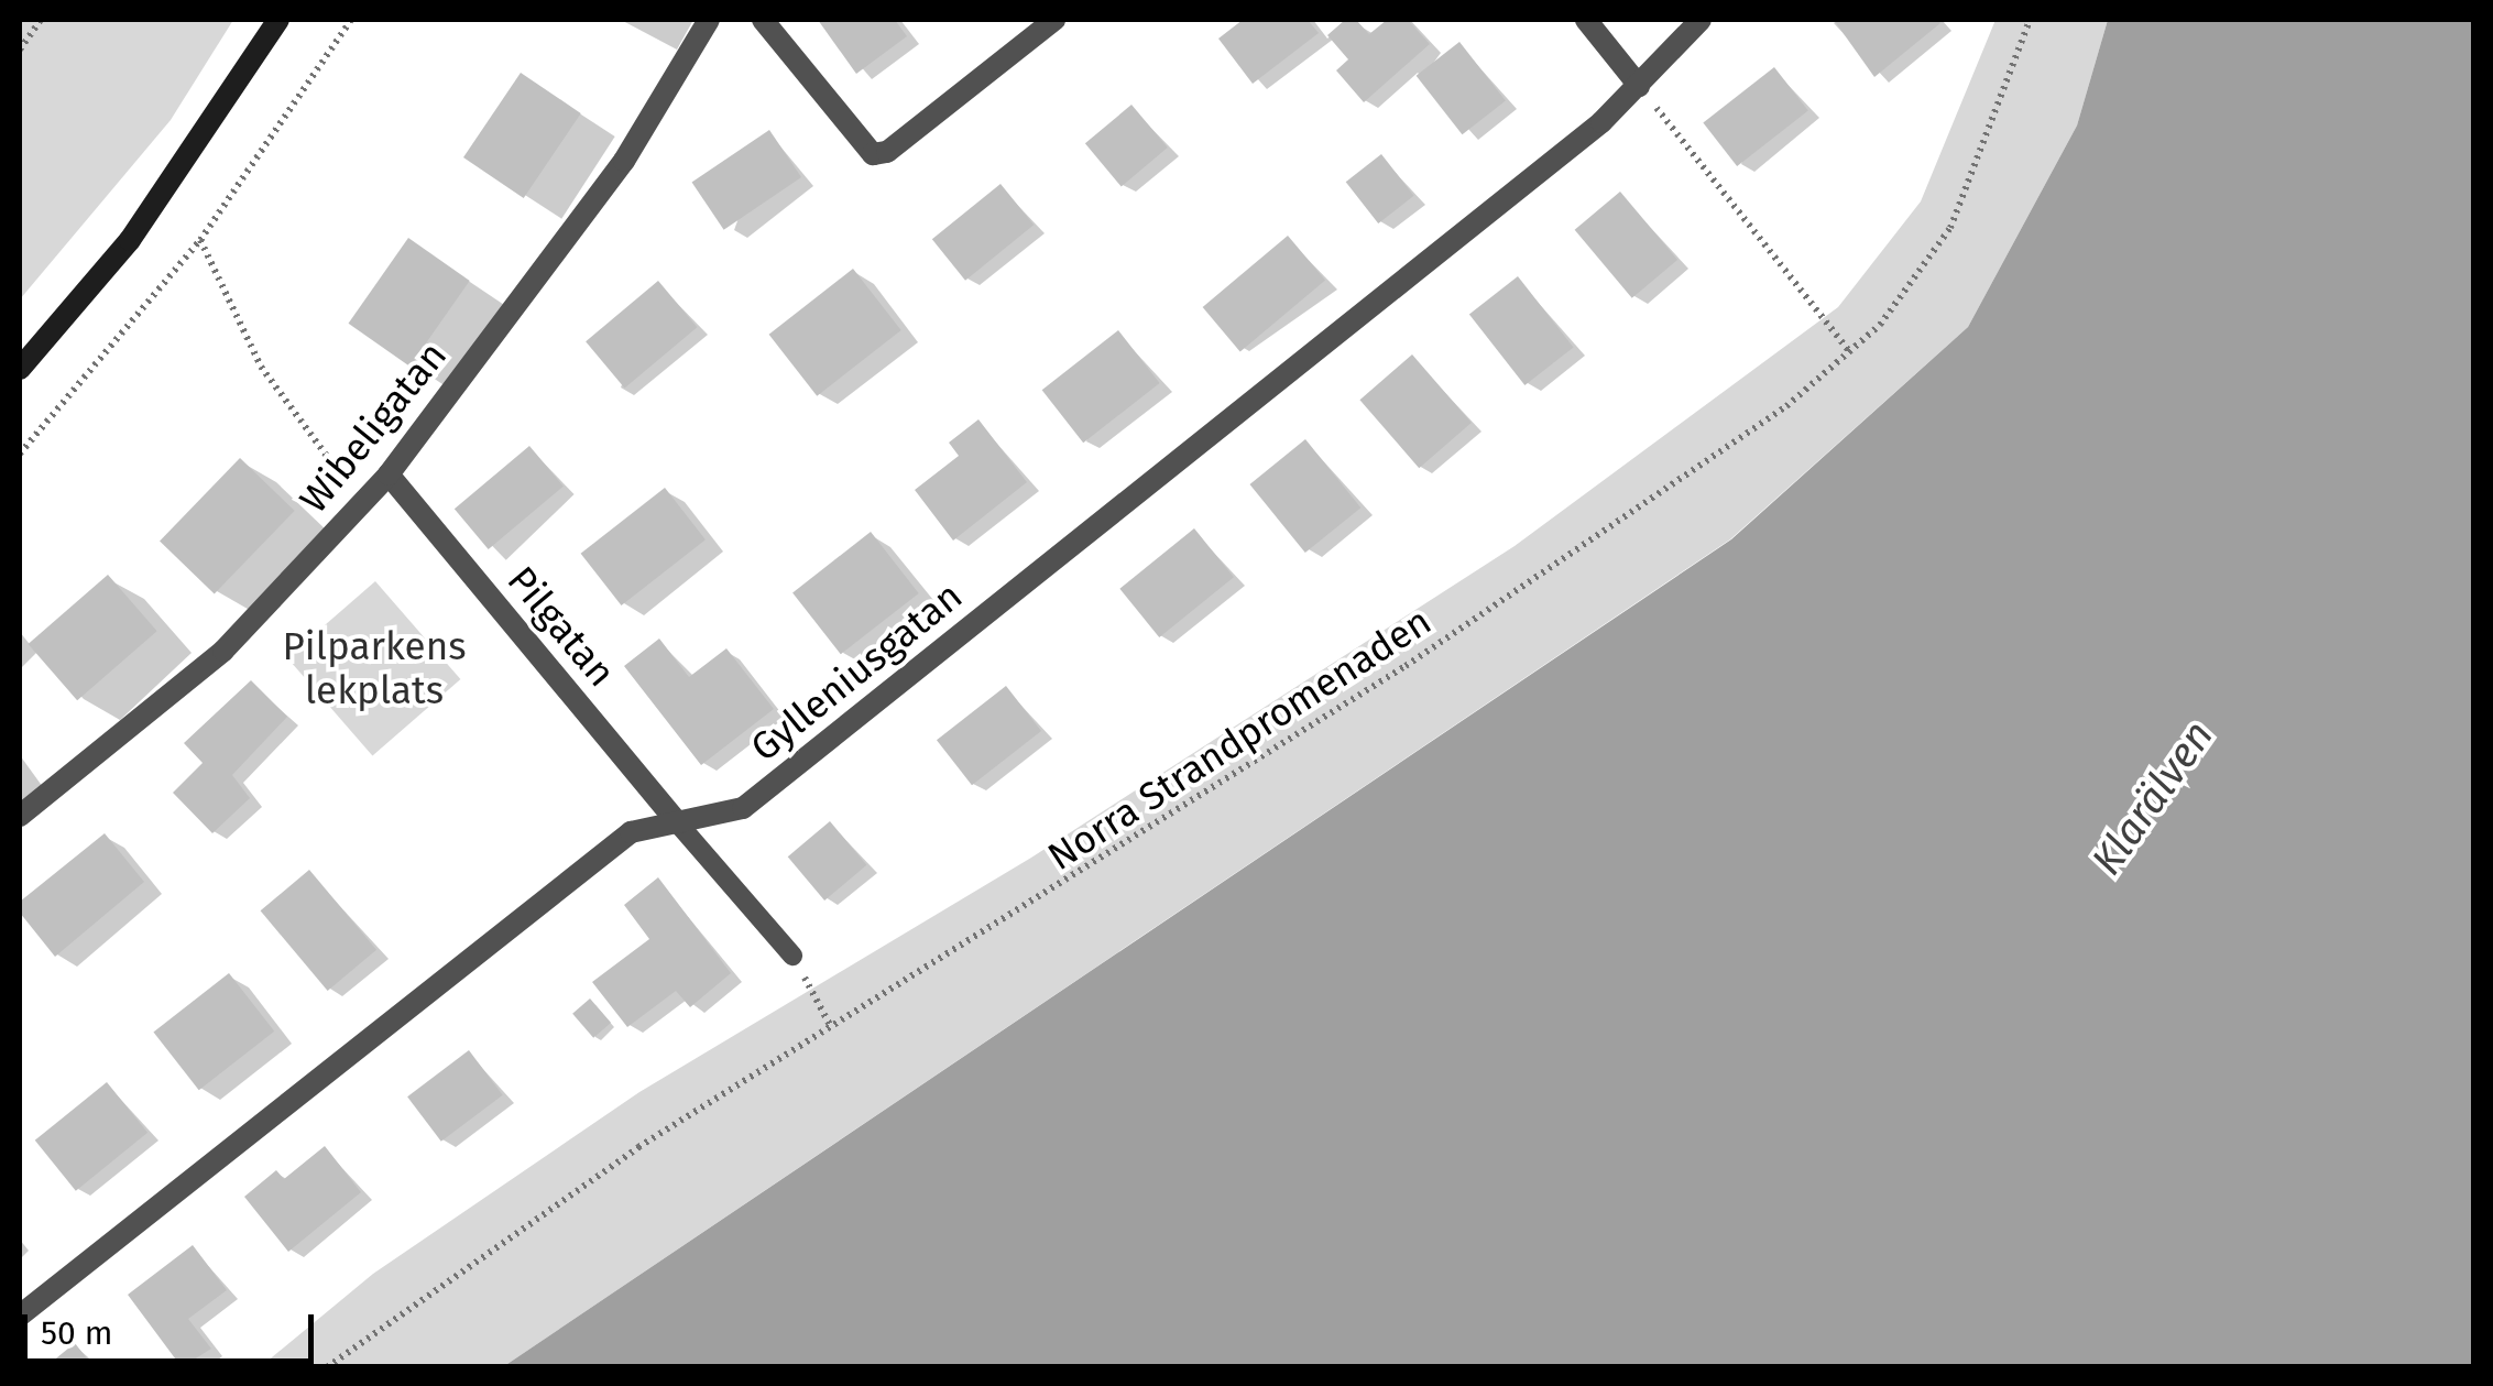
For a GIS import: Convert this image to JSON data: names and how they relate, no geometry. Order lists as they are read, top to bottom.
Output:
{
  "streets": {
    "street": ["Wibeligatan", "Pilgatan", "Gylleniusgatan"],
    "path": ["Norra Strandpromenaden"]
  },
  "crossings": [
    ["Wibeligatan", "Pilgatan"],
    ["Pilgatan", "Gylleniusgatan"]
  ],
  "water": ["Klarälven"],
  "parks": ["Pilparkens lekplats"],
  "scale_bar": "50 m"
}
